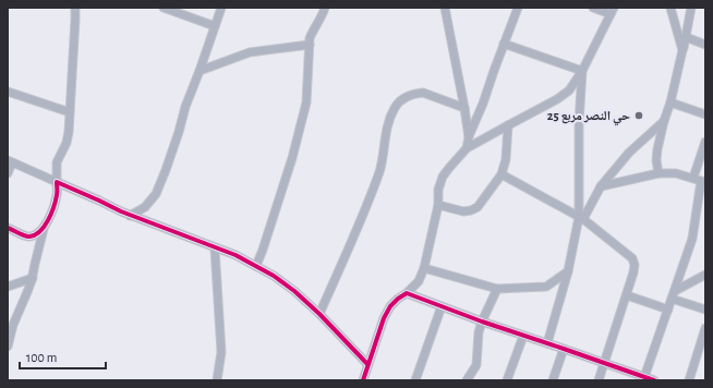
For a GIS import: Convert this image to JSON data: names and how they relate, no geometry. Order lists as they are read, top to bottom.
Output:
{
  "places": ["حي النصر مربع 25"],
  "scale_bar": "100 m"
}
